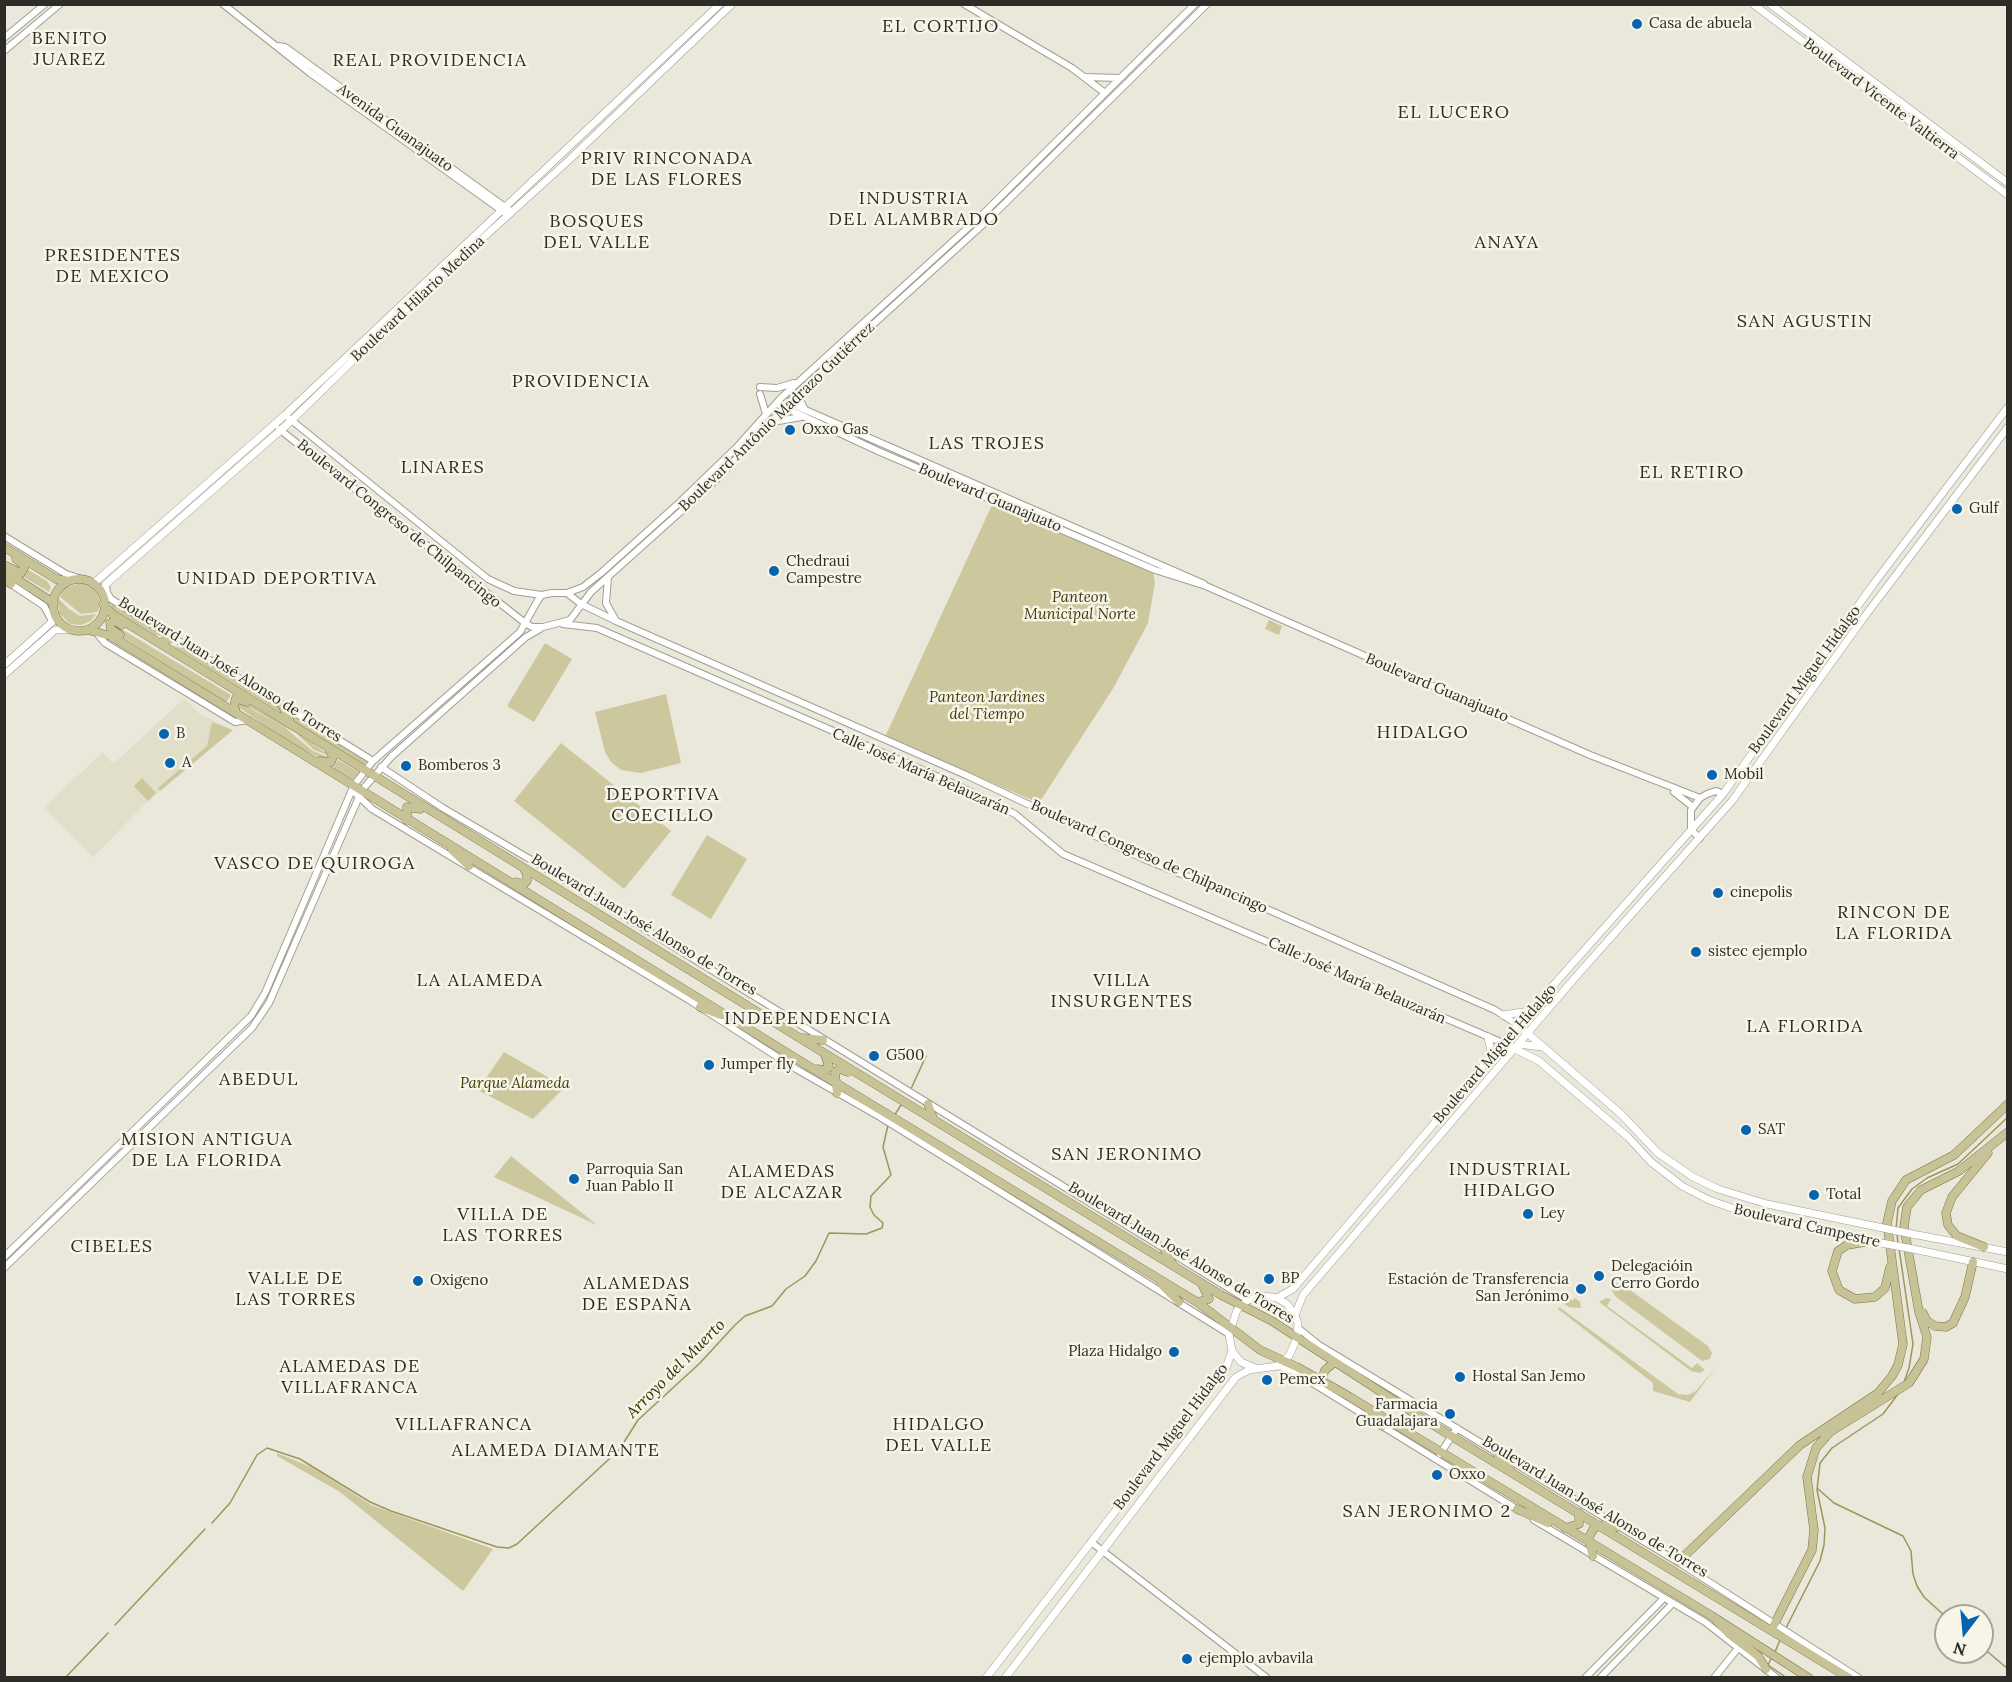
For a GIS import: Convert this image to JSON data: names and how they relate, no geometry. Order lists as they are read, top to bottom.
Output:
{
  "streets": {
    "main road": [
      "Boulevard Vicente Valtierra",
      "Boulevard Hilario Medina",
      "Boulevard Juan José Alonso de Torres",
      "Boulevard Miguel Hidalgo",
      "Boulevard Campestre"
    ],
    "street": [
      "Avenida Guanajuato",
      "Boulevard Antônio Madrazo Gutiérrez",
      "Boulevard Guanajuato",
      "Boulevard Congreso de Chilpancingo",
      "Calle José María Belauzarán"
    ]
  },
  "crossings": [
    ["Avenida Guanajuato", "Boulevard Hilario Medina"],
    ["Boulevard Hilario Medina", "Boulevard Congreso de Chilpancingo"],
    ["Boulevard Hilario Medina", "Boulevard Juan José Alonso de Torres"],
    ["Boulevard Antônio Madrazo Gutiérrez", "Boulevard Guanajuato"],
    ["Boulevard Antônio Madrazo Gutiérrez", "Boulevard Congreso de Chilpancingo"],
    ["Boulevard Antônio Madrazo Gutiérrez", "Calle José María Belauzarán"],
    ["Boulevard Guanajuato", "Boulevard Miguel Hidalgo"],
    ["Boulevard Congreso de Chilpancingo", "Boulevard Miguel Hidalgo"],
    ["Boulevard Congreso de Chilpancingo", "Boulevard Campestre"],
    ["Boulevard Juan José Alonso de Torres", "Boulevard Miguel Hidalgo"],
    ["Boulevard Miguel Hidalgo", "Calle José María Belauzarán"],
    ["Boulevard Miguel Hidalgo", "Boulevard Campestre"]
  ],
  "districts": [
    "EL CORTIJO",
    "BENITO JUAREZ",
    "REAL PROVIDENCIA",
    "EL LUCERO",
    "PRIV RINCONADA DE LAS FLORES",
    "INDUSTRIA DEL ALAMBRADO",
    "BOSQUES DEL VALLE",
    "ANAYA",
    "PRESIDENTES DE MEXICO",
    "SAN AGUSTIN",
    "PROVIDENCIA",
    "LAS TROJES",
    "LINARES",
    "EL RETIRO",
    "UNIDAD DEPORTIVA",
    "HIDALGO",
    "DEPORTIVA COECILLO",
    "VASCO DE QUIROGA",
    "RINCON DE LA FLORIDA",
    "LA ALAMEDA",
    "VILLA INSURGENTES",
    "INDEPENDENCIA",
    "LA FLORIDA",
    "ABEDUL",
    "MISION ANTIGUA DE LA FLORIDA",
    "SAN JERONIMO",
    "INDUSTRIAL HIDALGO",
    "ALAMEDAS DE ALCAZAR",
    "VILLA DE LAS TORRES",
    "CIBELES",
    "VALLE DE LAS TORRES",
    "ALAMEDAS DE ESPAÑA",
    "ALAMEDAS DE VILLAFRANCA",
    "VILLAFRANCA",
    "HIDALGO DEL VALLE",
    "ALAMEDA DIAMANTE",
    "SAN JERONIMO 2"
  ],
  "water": ["Arroyo del Muerto"],
  "parks": ["Panteon Municipal Norte", "Panteon Jardines del Tiempo", "Parque Alameda"],
  "places": [
    "Casa de abuela",
    "Oxxo Gas",
    "Gulf",
    "Chedraui Campestre",
    "B",
    "A",
    "Bomberos 3",
    "Mobil",
    "cinepolis",
    "sistec ejemplo",
    "G500",
    "Jumper fly",
    "SAT",
    "Parroquia San Juan Pablo II",
    "Total",
    "Ley",
    "Delegacióin Cerro Gordo",
    "BP",
    "Oxigeno",
    "Estación de Transferencia San Jerónimo",
    "Plaza Hidalgo",
    "Hostal San Jemo",
    "Pemex",
    "Farmacia Guadalajara",
    "Oxxo",
    "ejemplo avbavila"
  ],
  "north": "bottom"
}
